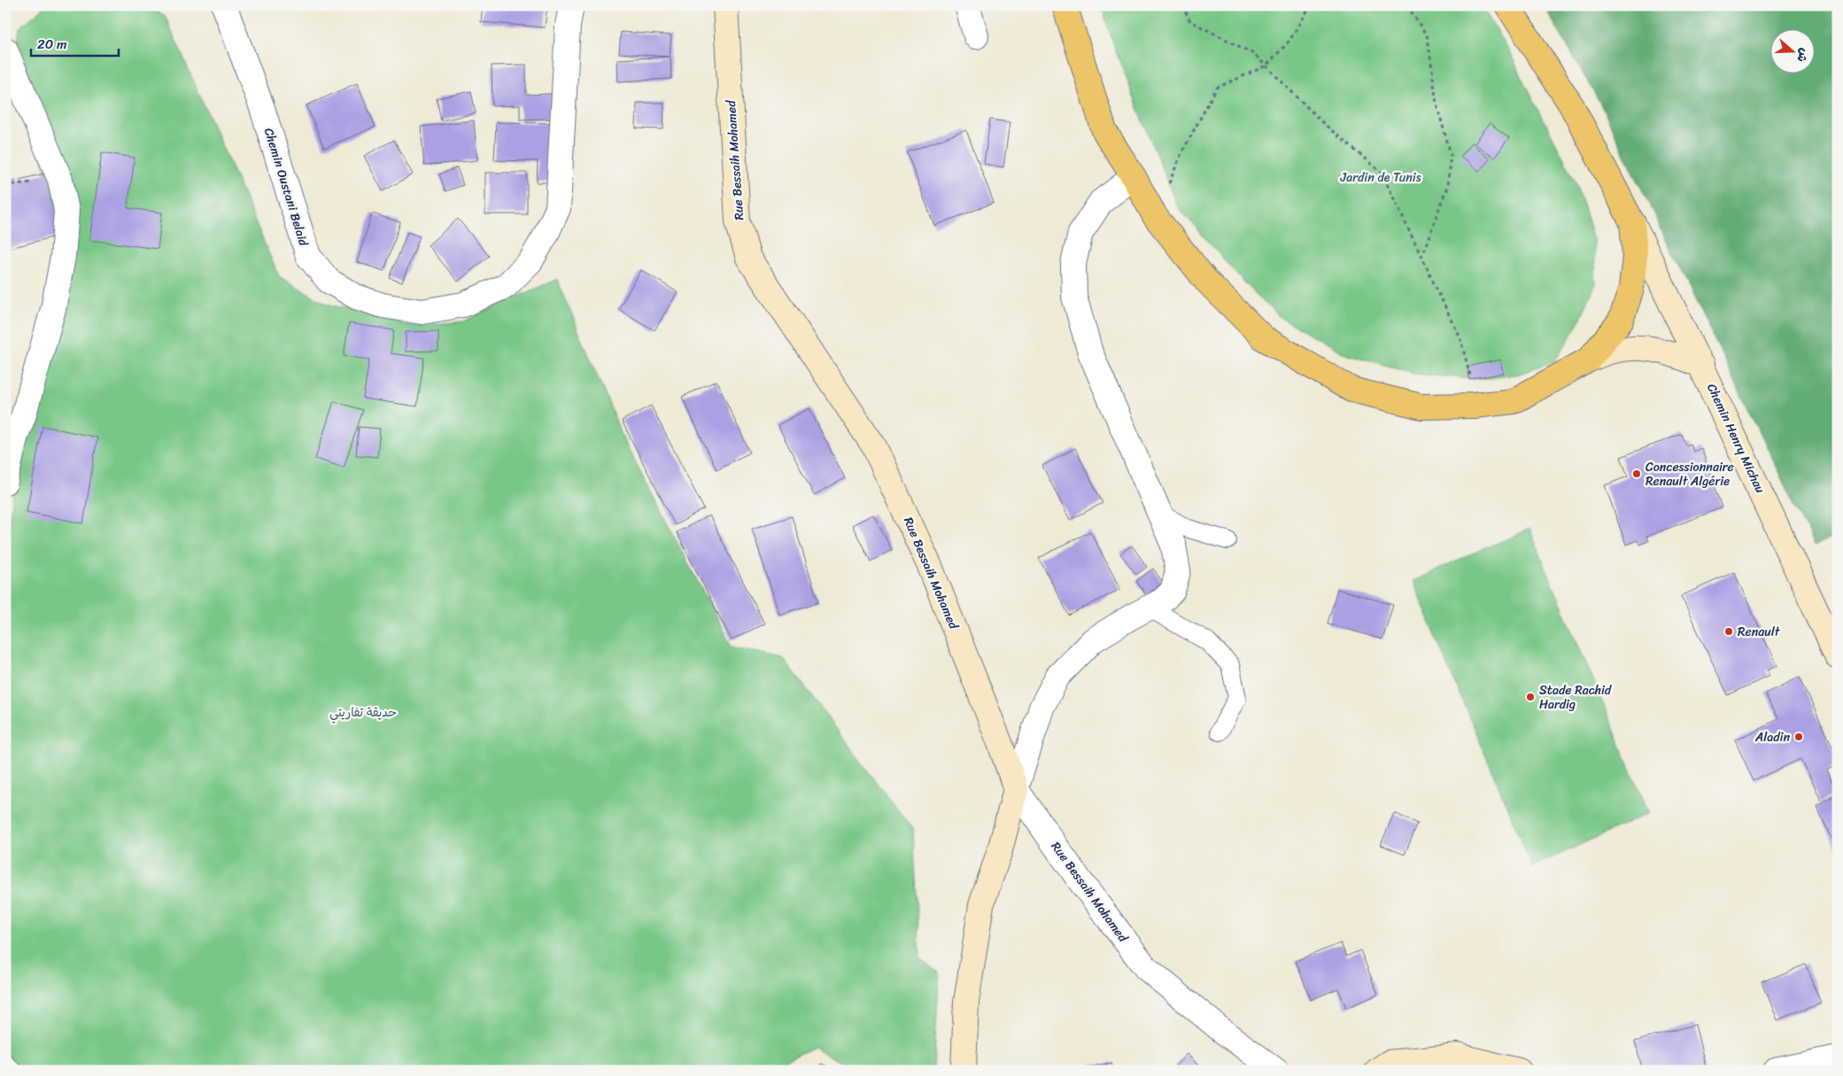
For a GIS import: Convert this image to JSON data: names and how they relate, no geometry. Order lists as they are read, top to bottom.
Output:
{
  "streets": {
    "street": ["Rue Bessaih Mohamed", "Chemin Oustani Belaid", "Chemin Henry Michau"]
  },
  "parks": ["Jardin de Tunis", "حديقة تفاريتي"],
  "places": [
    "Concessionnaire Renault Algérie",
    "Renault",
    "Stade Rachid Hardig",
    "Aladin"
  ],
  "scale_bar": "20 m",
  "north": "right"
}
